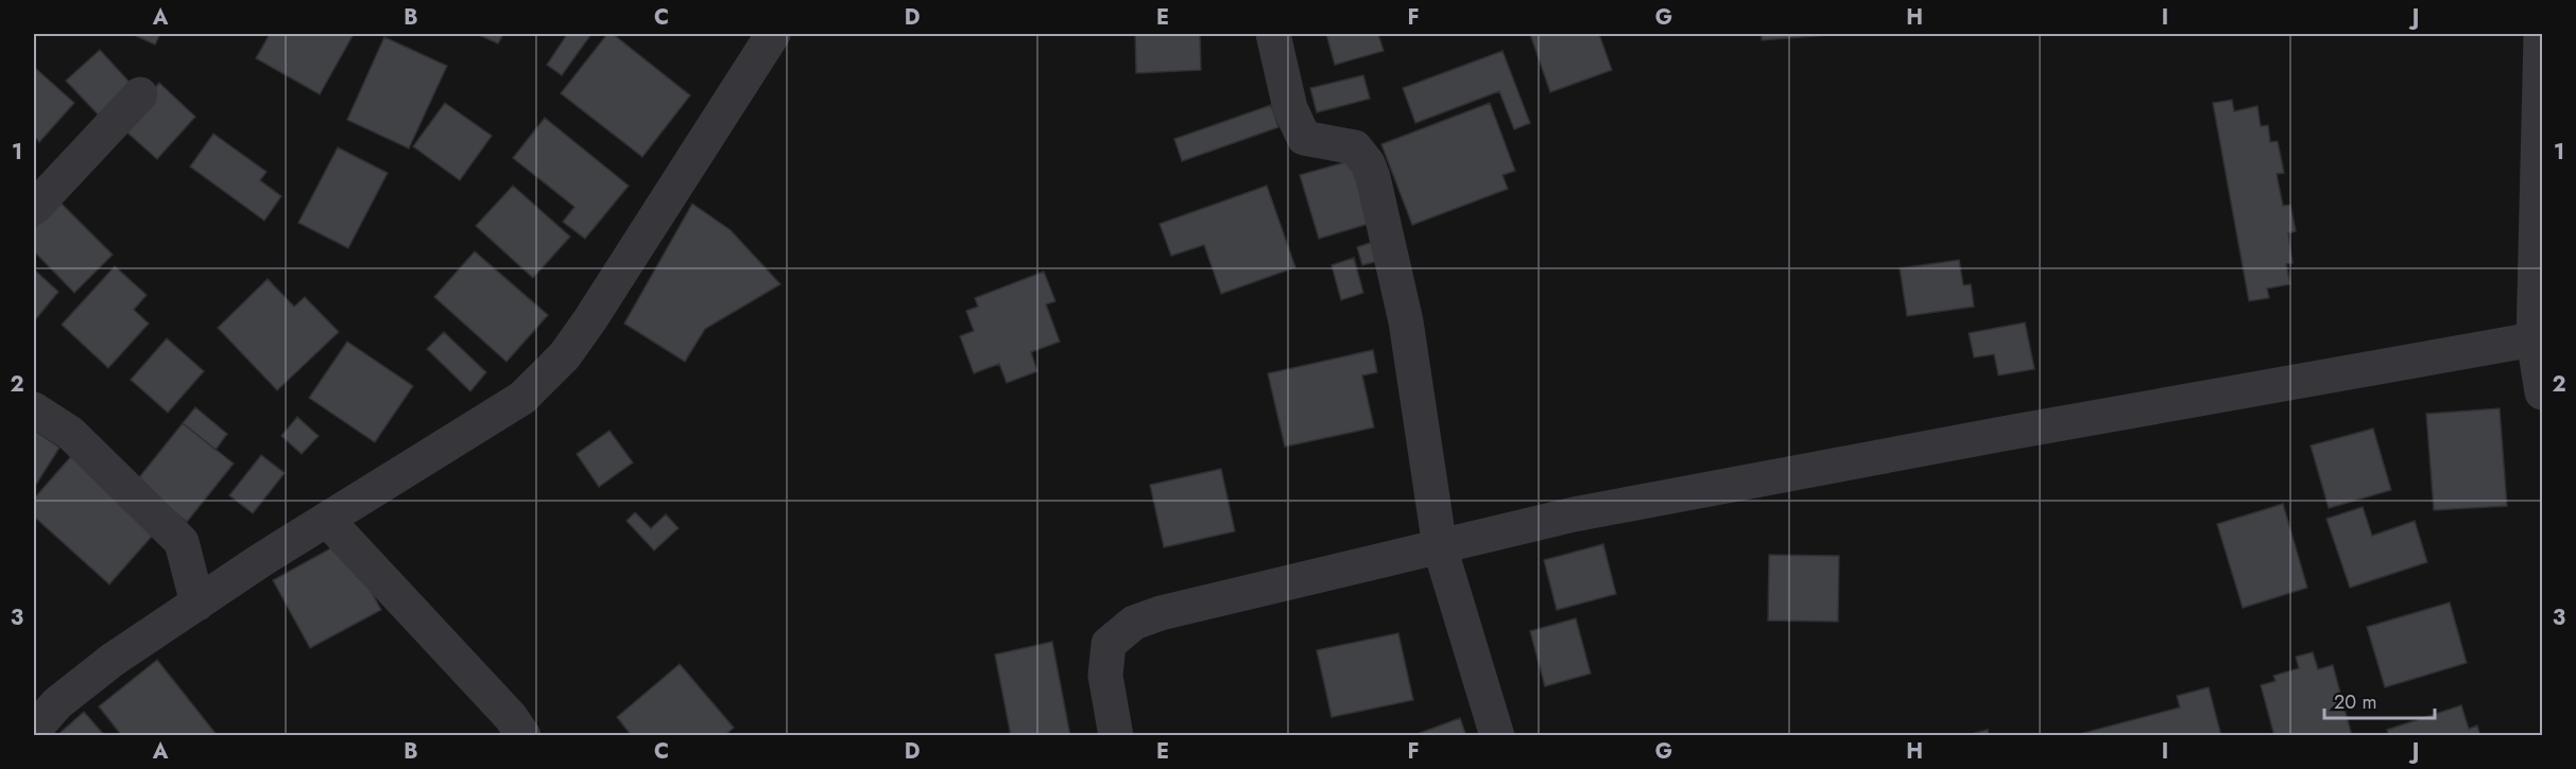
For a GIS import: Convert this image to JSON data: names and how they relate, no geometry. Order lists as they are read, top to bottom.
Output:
{
  "scale_bar": "20 m",
  "grid": {
    "columns": [
      "A",
      "B",
      "C",
      "D",
      "E",
      "F",
      "G",
      "H",
      "I",
      "J"
    ],
    "rows": ["1", "2", "3"]
  }
}
